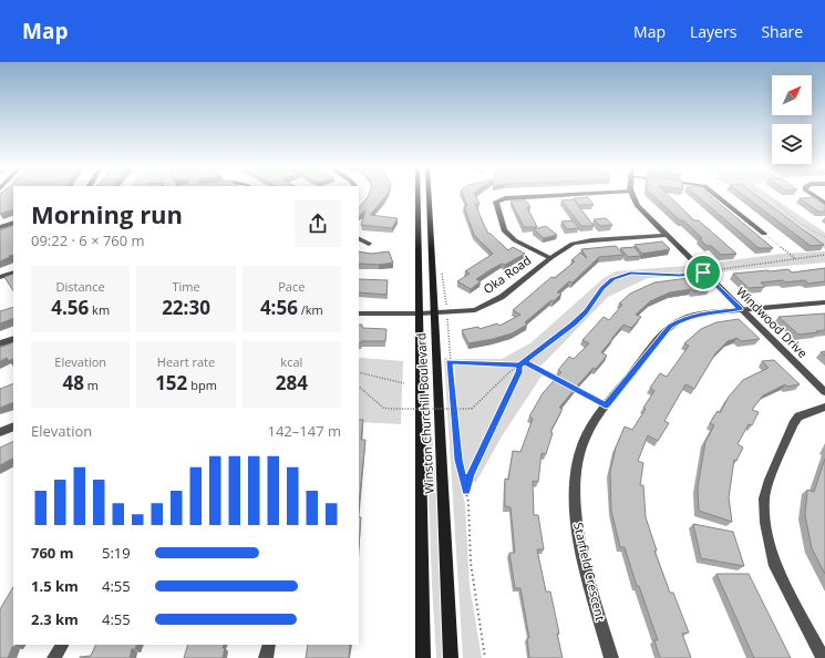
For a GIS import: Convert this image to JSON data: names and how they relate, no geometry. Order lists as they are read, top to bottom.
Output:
{
  "streets": {
    "main road": ["Winston Churchill Boulevard"],
    "street": ["Oka Road", "Windwood Drive", "Starfield Crescent"]
  },
  "crossings": [
    ["Oka Road", "Windwood Drive"],
    ["Oka Road", "Winston Churchill Boulevard"],
    ["Windwood Drive", "Starfield Crescent"]
  ],
  "north": "top right",
  "page": {
    "header": "Map",
    "nav": ["Map", "Layers", "Share"],
    "heading": ["Morning run", "09:22 · 6 × 760 m"],
    "stats": [
      ["Distance", "4.56 km"],
      ["Time", "22:30"],
      ["Pace", "4:56 /km"],
      ["Elevation", "48 m"],
      ["Heart rate", "152 bpm"],
      ["kcal", "284"]
    ],
    "chart": ["Elevation", "142–147 m"],
    "list": [
      {
        "name": "760 m",
        "note": "5:19"
      },
      {
        "name": "1.5 km",
        "note": "4:55"
      },
      {
        "name": "2.3 km",
        "note": "4:55"
      }
    ]
  }
}
